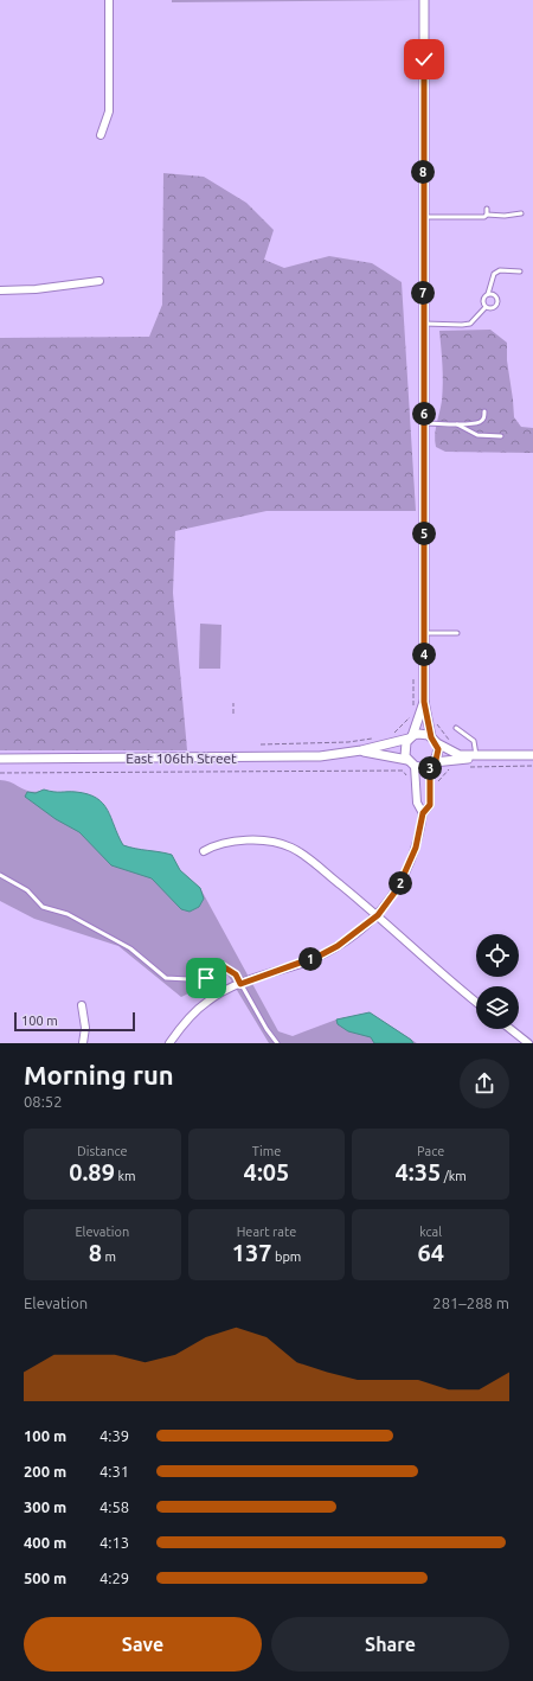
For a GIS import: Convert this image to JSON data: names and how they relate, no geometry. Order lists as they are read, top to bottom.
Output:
{
  "streets": {
    "street": ["East 106th Street"]
  },
  "scale_bar": "100 m",
  "page": {
    "pins": [
      "8",
      "7",
      "6",
      "5",
      "4",
      "3",
      "2",
      "1"
    ],
    "scale": "100 m",
    "heading": ["Morning run", "08:52"],
    "stats": [
      ["Distance", "0.89 km"],
      ["Time", "4:05"],
      ["Pace", "4:35 /km"],
      ["Elevation", "8 m"],
      ["Heart rate", "137 bpm"],
      ["kcal", "64"]
    ],
    "chart": ["Elevation", "281–288 m"],
    "list": [
      {
        "name": "100 m",
        "note": "4:39"
      },
      {
        "name": "200 m",
        "note": "4:31"
      },
      {
        "name": "300 m",
        "note": "4:58"
      },
      {
        "name": "400 m",
        "note": "4:13"
      },
      {
        "name": "500 m",
        "note": "4:29"
      }
    ],
    "buttons": ["Save", "Share"]
  }
}
